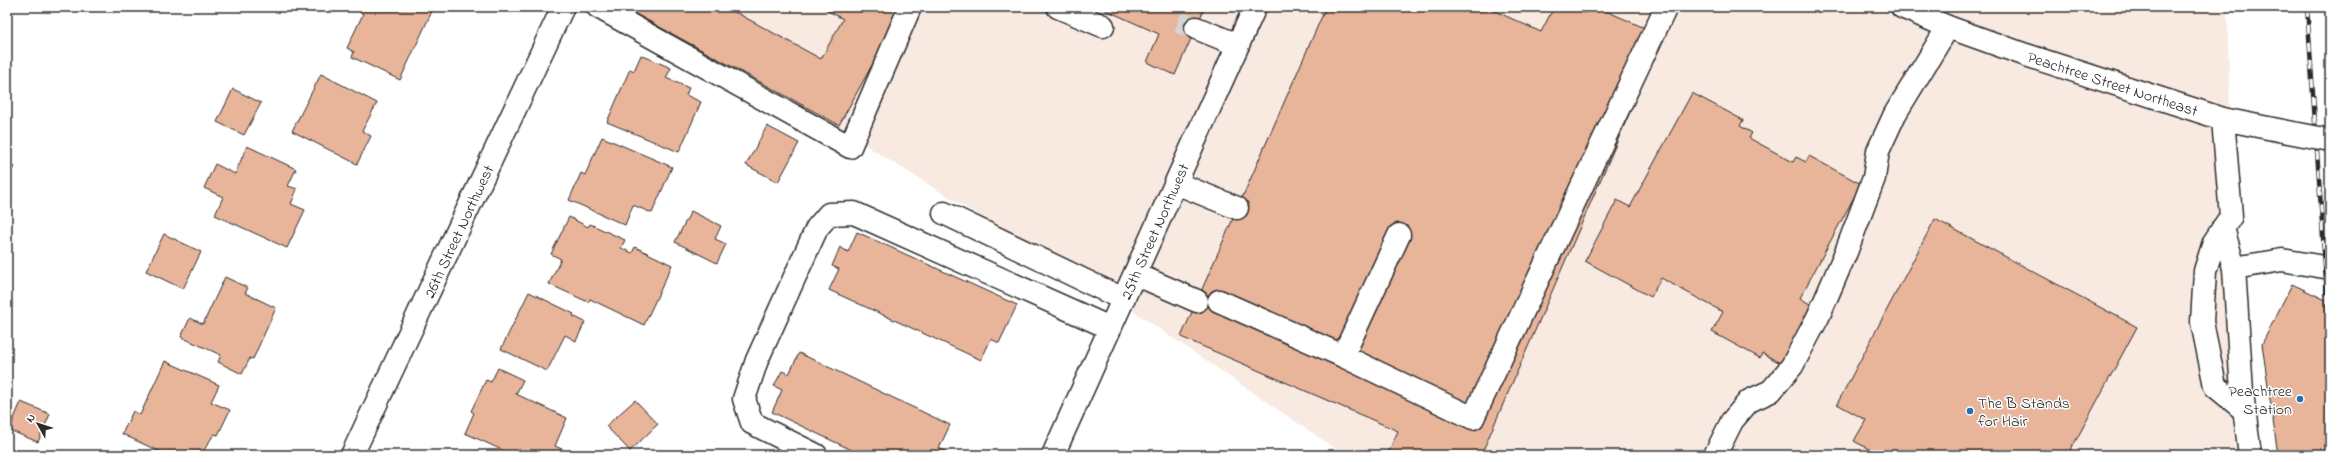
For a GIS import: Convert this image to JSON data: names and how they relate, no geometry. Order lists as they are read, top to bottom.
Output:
{
  "streets": {
    "main road": ["Peachtree Street Northeast", "26th Street Northwest", "25th Street Northwest"]
  },
  "places": ["Peachtree Station", "The B Stands for Hair"],
  "north": "top left"
}
